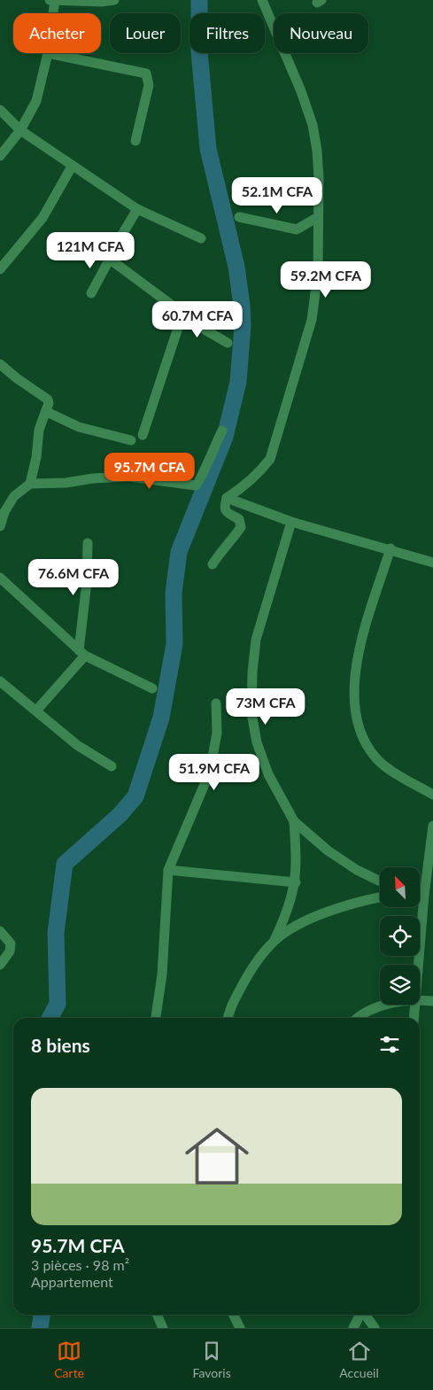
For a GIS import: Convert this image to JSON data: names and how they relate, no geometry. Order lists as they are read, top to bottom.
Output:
{
  "north": "top left",
  "page": {
    "chip": [
      "Acheter",
      "Louer",
      "Filtres",
      "Nouveau"
    ],
    "price": [
      "52.1M CFA",
      "121M CFA",
      "59.2M CFA",
      "60.7M CFA",
      "95.7M CFA",
      "76.6M CFA",
      "73M CFA",
      "51.9M CFA"
    ],
    "heading": "8 biens",
    "list": [
      {
        "name": "95.7M CFA",
        "note": "3 pièces · 98 m² · Appartement"
      }
    ],
    "tabs": ["Carte", "Favoris", "Accueil"]
  }
}
